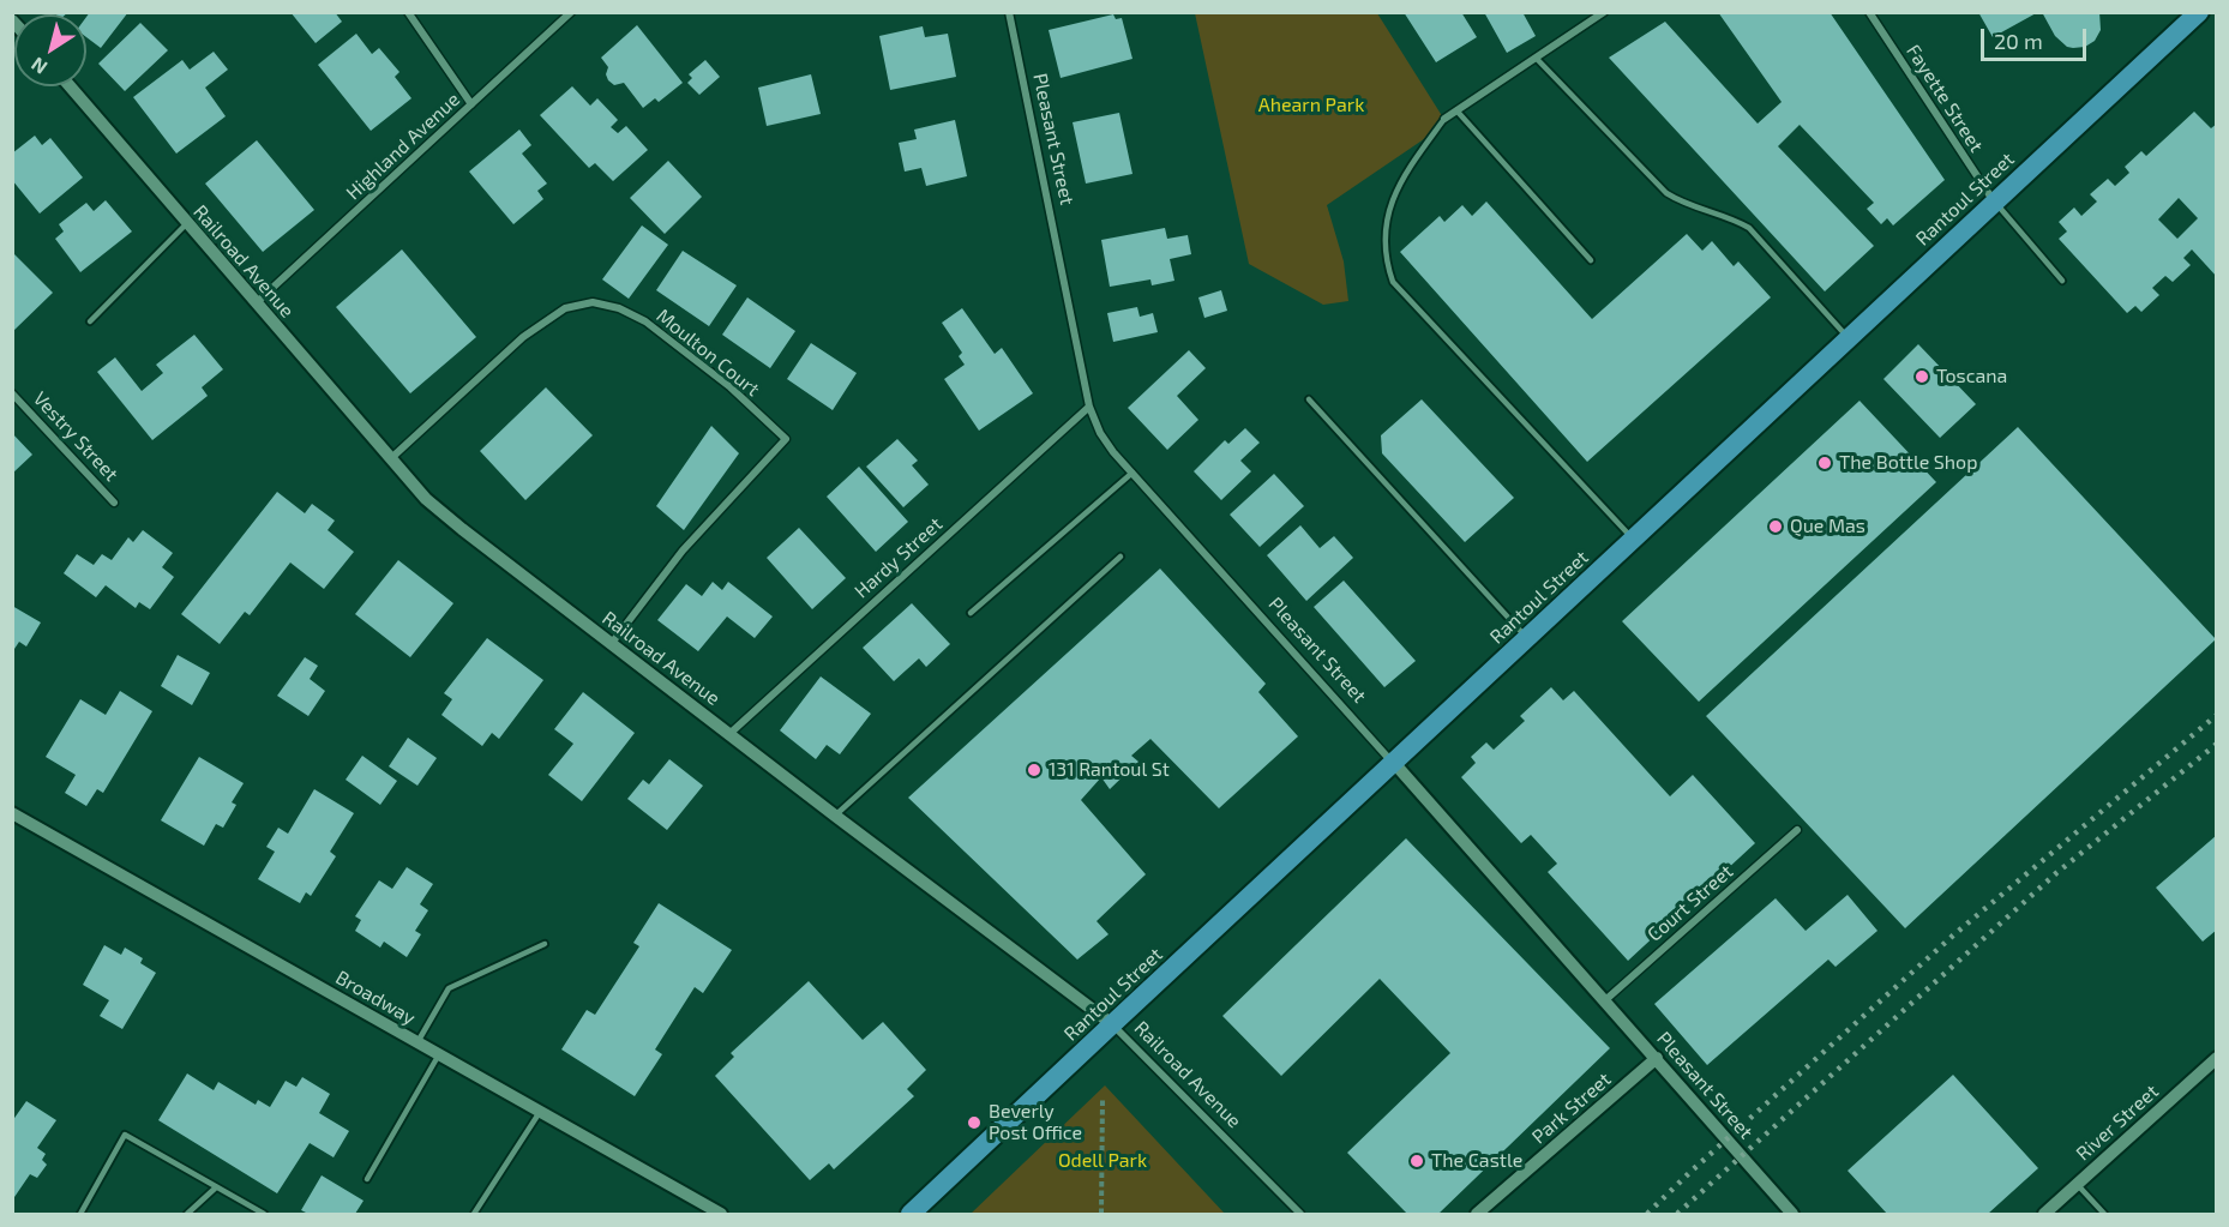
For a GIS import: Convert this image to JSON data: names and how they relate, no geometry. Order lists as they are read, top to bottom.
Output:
{
  "streets": {
    "highway": ["Rantoul Street"],
    "street": [
      "Fayette Street",
      "Pleasant Street",
      "Highland Avenue",
      "Railroad Avenue",
      "Moulton Court",
      "Vestry Street",
      "Hardy Street",
      "Court Street",
      "Broadway",
      "Park Street",
      "River Street"
    ]
  },
  "crossings": [
    ["Fayette Street", "Rantoul Street"],
    ["Pleasant Street", "Rantoul Street"],
    ["Pleasant Street", "Hardy Street"],
    ["Pleasant Street", "Court Street"],
    ["Pleasant Street", "Park Street"],
    ["Highland Avenue", "Railroad Avenue"],
    ["Rantoul Street", "Railroad Avenue"],
    ["Railroad Avenue", "Moulton Court"],
    ["Railroad Avenue", "Hardy Street"]
  ],
  "parks": ["Ahearn Park", "Odell Park"],
  "places": [
    "Toscana",
    "The Bottle Shop",
    "Que Mas",
    "131 Rantoul St",
    "Beverly Post Office",
    "The Castle"
  ],
  "scale_bar": "20 m",
  "north": "bottom left"
}
